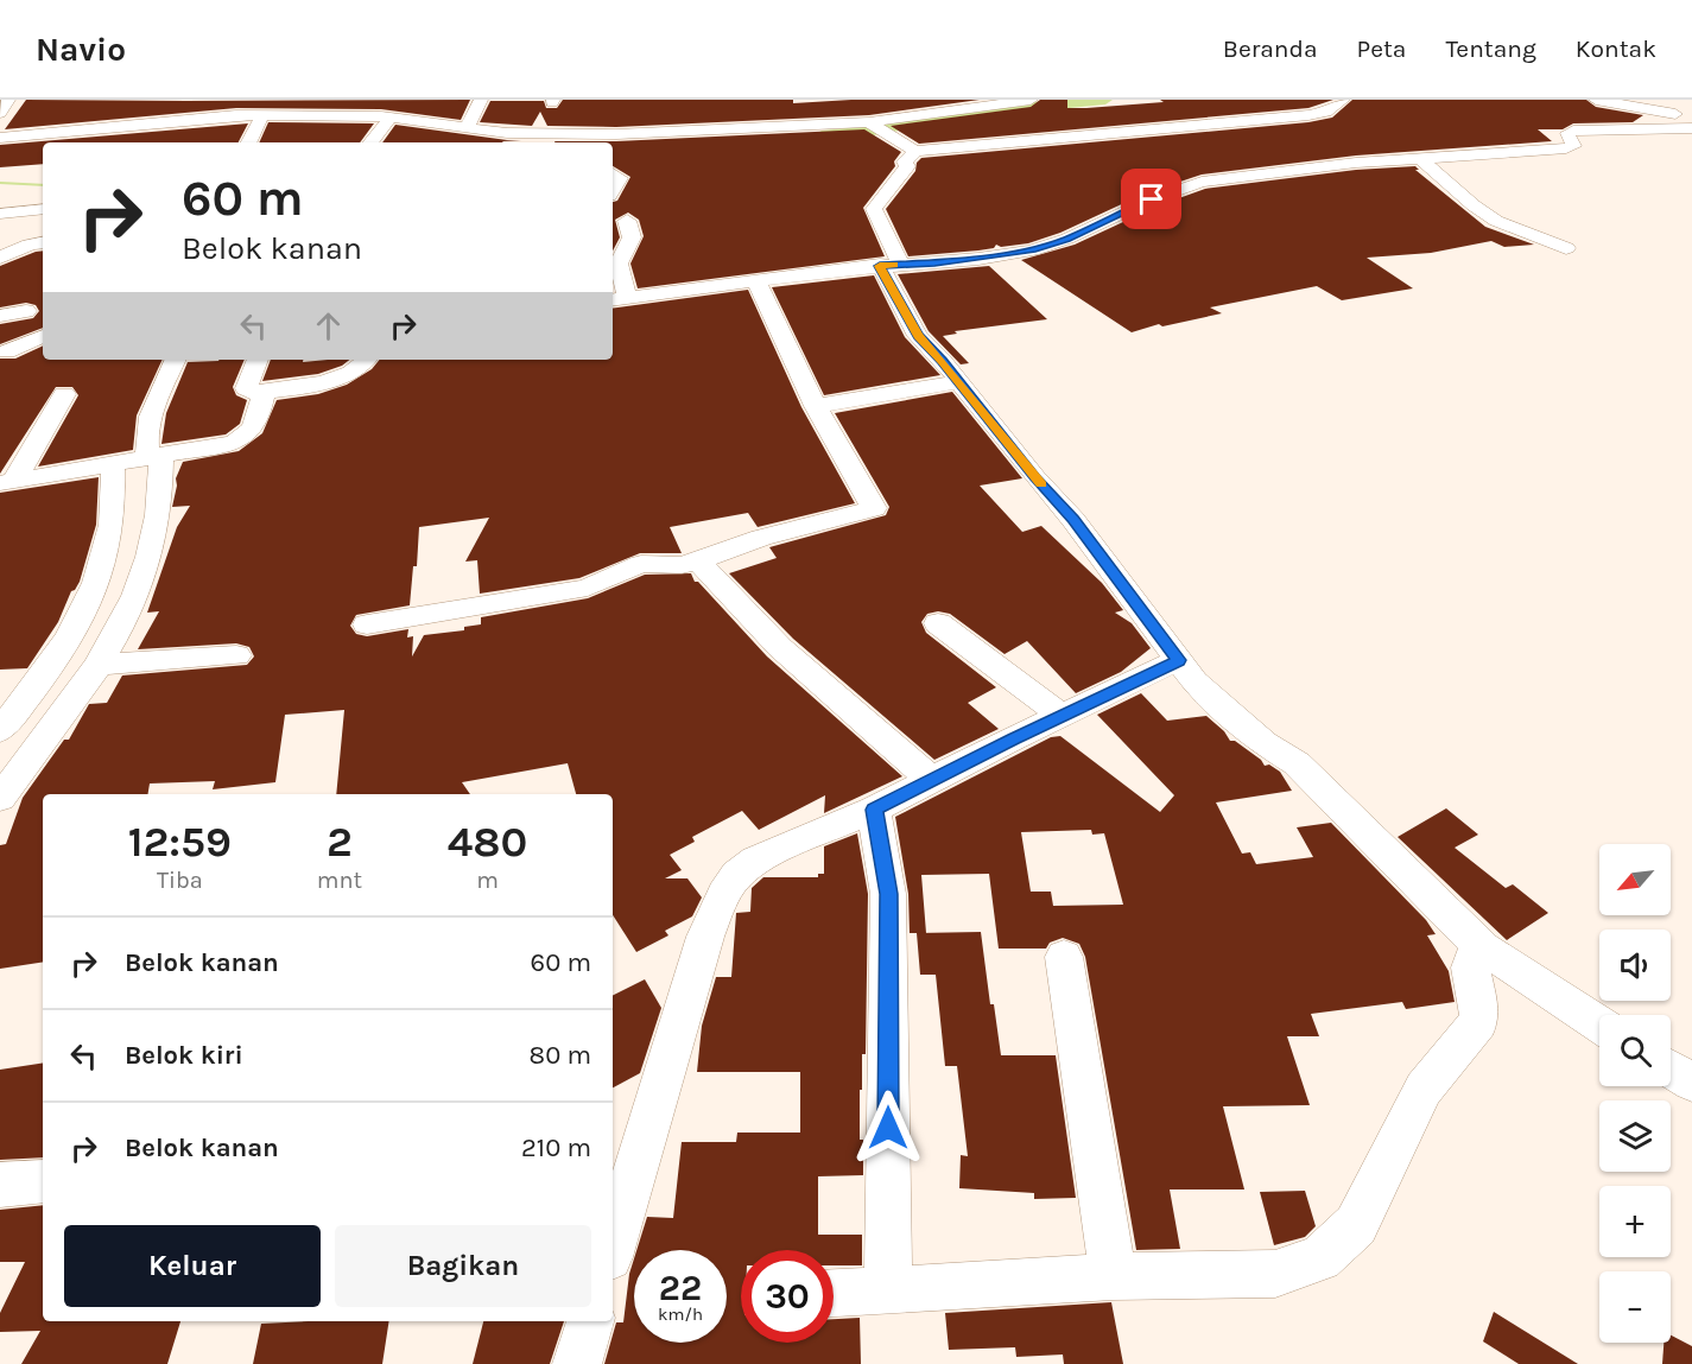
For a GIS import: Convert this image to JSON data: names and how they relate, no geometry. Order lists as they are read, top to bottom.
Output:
{
  "north": "bottom left",
  "page": {
    "header": "Navio",
    "nav": [
      "Beranda",
      "Peta",
      "Tentang",
      "Kontak"
    ],
    "turn": ["60 m", "Belok kanan"],
    "eta": [
      "12:59",
      "Tiba",
      "2",
      "mnt",
      "480",
      "m"
    ],
    "map_buttons": ["+", "−"],
    "list": [
      {
        "name": "Belok kanan",
        "value": "60 m"
      },
      {
        "name": "Belok kiri",
        "value": "80 m"
      },
      {
        "name": "Belok kanan",
        "value": "210 m"
      }
    ],
    "buttons": ["Keluar", "Bagikan"],
    "speed": "22 km/h",
    "limit": "30"
  }
}
